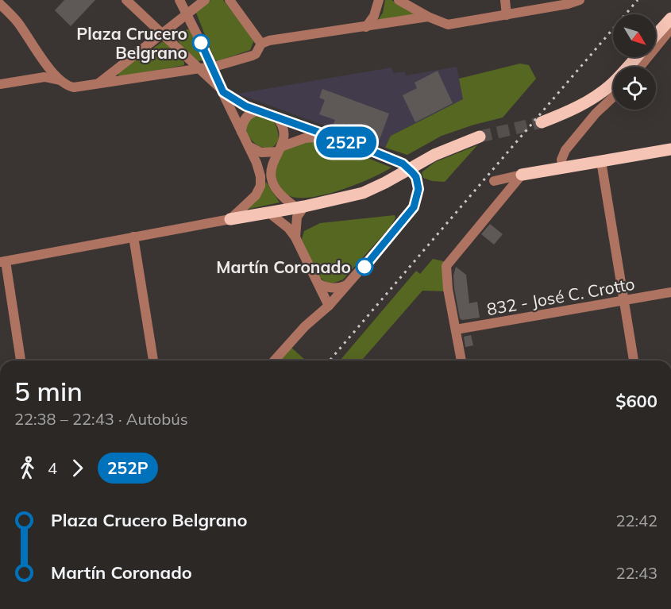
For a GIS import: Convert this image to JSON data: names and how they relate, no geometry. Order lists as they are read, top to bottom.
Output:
{
  "streets": {
    "street": ["832 - José C. Crotto"]
  },
  "places": ["Plaza Crucero Belgrano", "Martín Coronado"],
  "lines": ["bus line 252P"],
  "north": "bottom right",
  "page": {
    "on_map": "252P",
    "heading": ["5 min", "22:38 – 22:43 · Autobús", "$600"],
    "legs": ["4", "252P"],
    "list": [
      {
        "name": "Plaza Crucero Belgrano",
        "value": "22:42"
      },
      {
        "name": "Martín Coronado",
        "value": "22:43"
      }
    ]
  }
}
